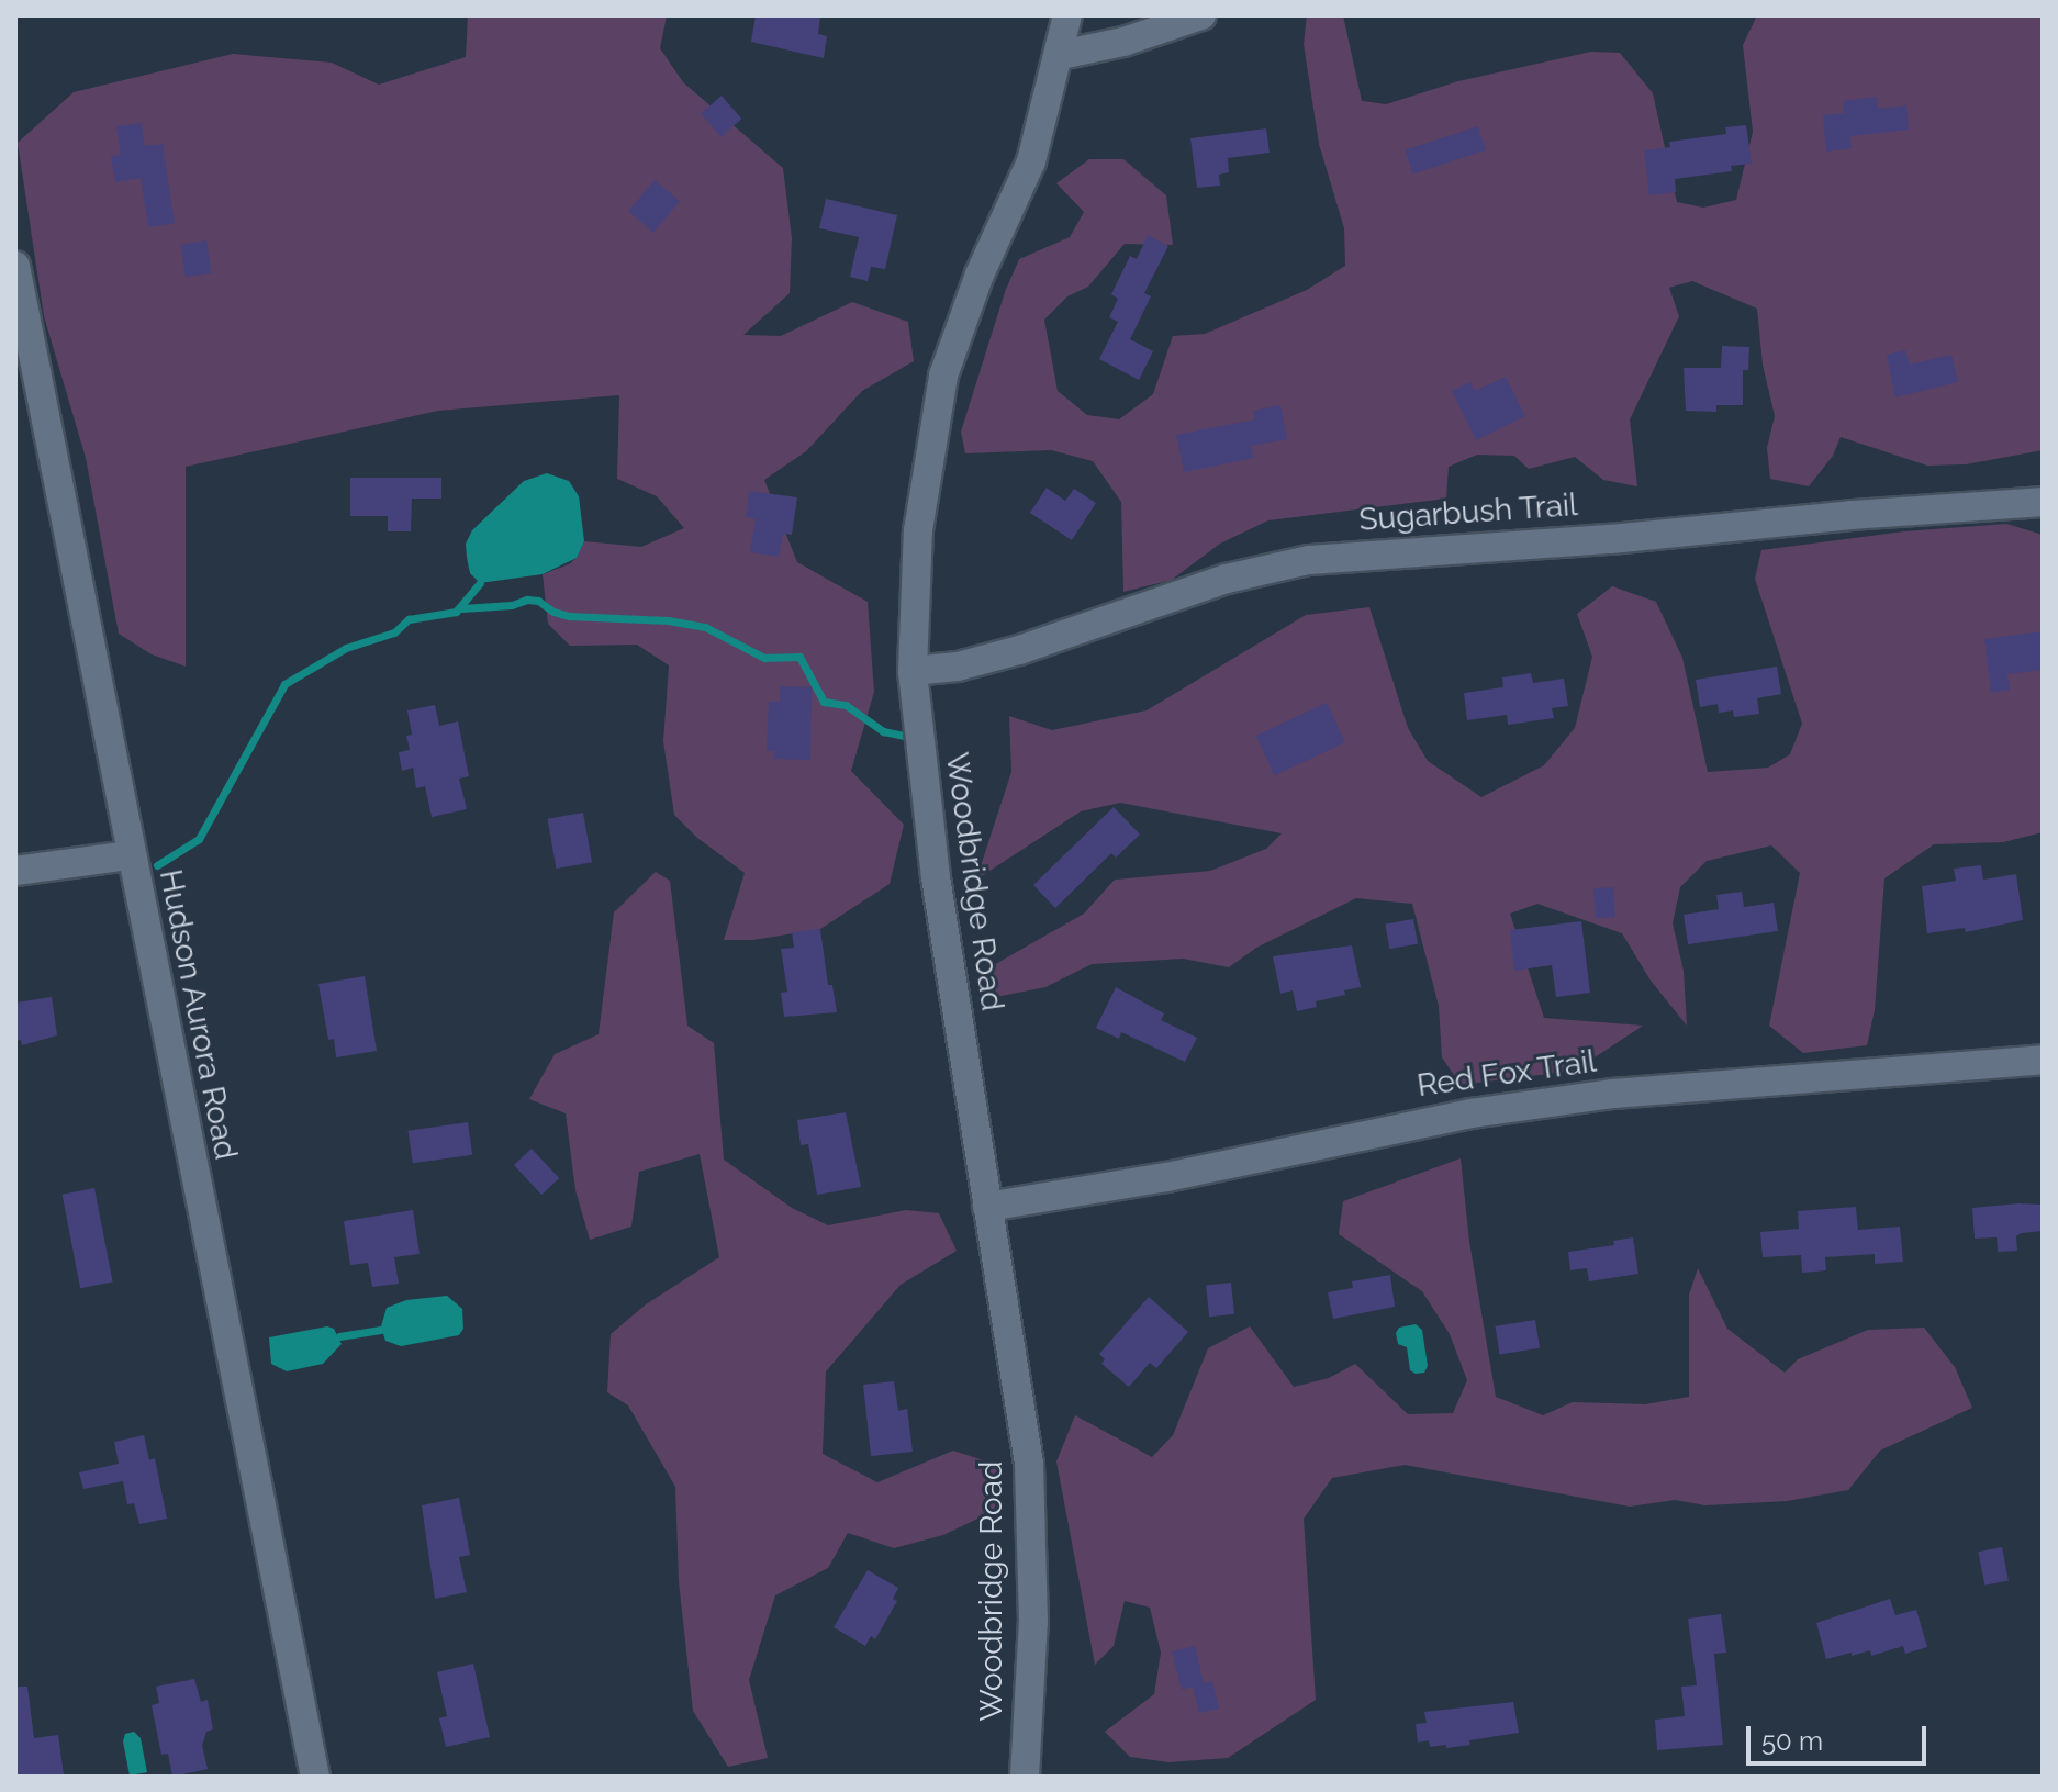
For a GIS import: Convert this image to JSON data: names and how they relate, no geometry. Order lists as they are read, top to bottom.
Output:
{
  "streets": {
    "street": [
      "Sugarbush Trail",
      "Woodbridge Road",
      "Hudson Aurora Road",
      "Red Fox Trail"
    ]
  },
  "crossings": [
    ["Sugarbush Trail", "Woodbridge Road"],
    ["Woodbridge Road", "Red Fox Trail"]
  ],
  "scale_bar": "50 m"
}
